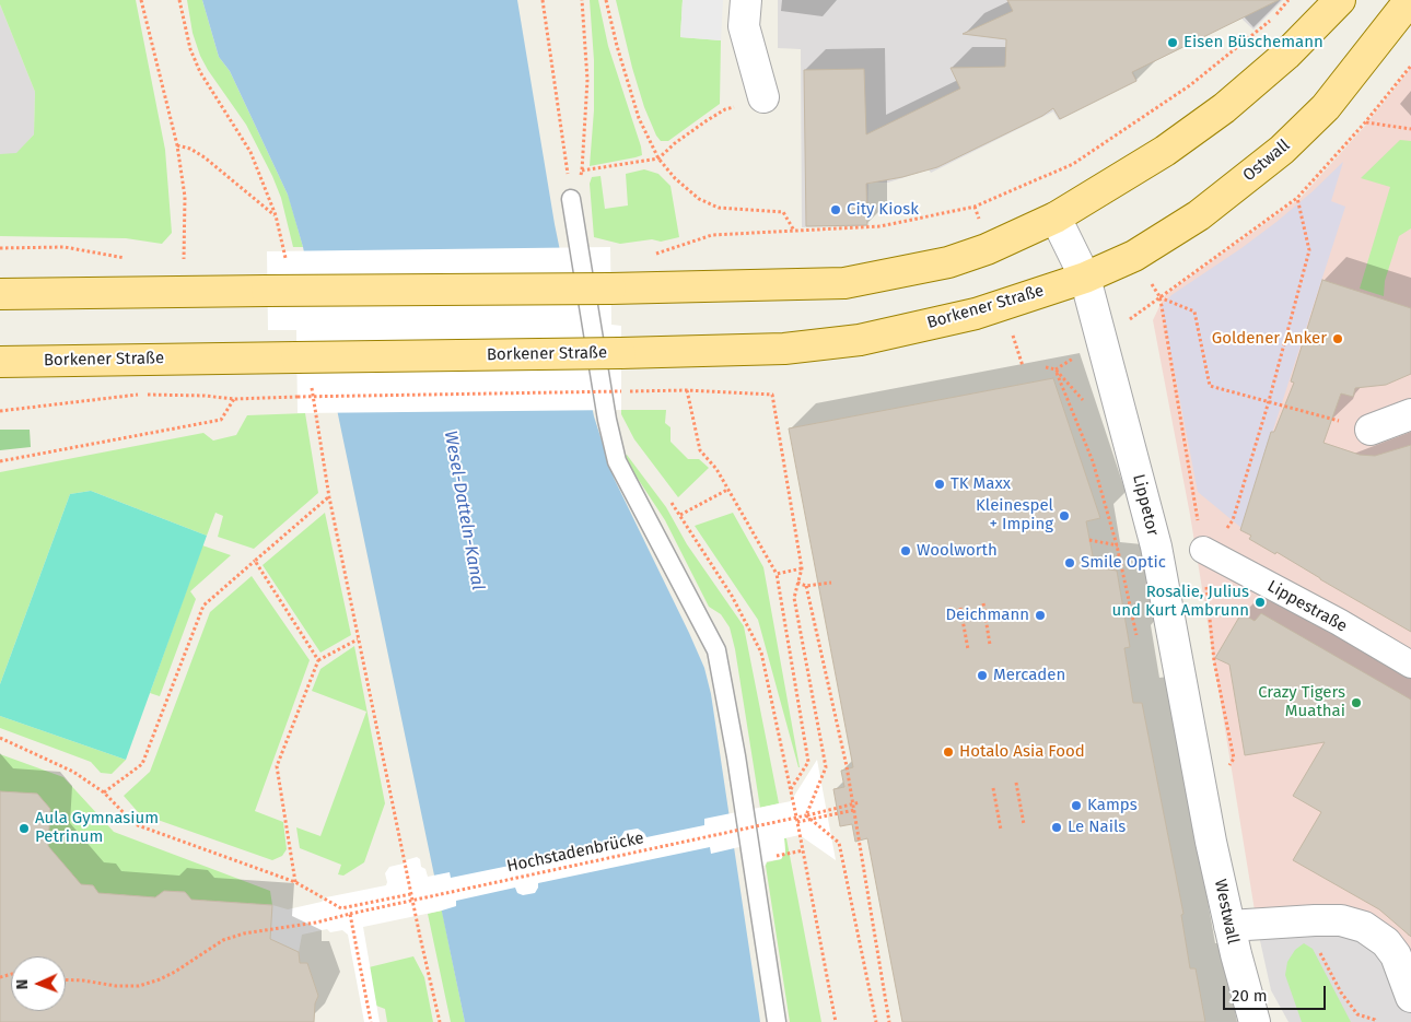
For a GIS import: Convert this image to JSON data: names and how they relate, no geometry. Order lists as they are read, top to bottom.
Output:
{
  "streets": {
    "main road": ["Ostwall", "Borkener Straße"],
    "street": ["Lippetor", "Lippestraße", "Westwall"],
    "path": ["Hochstadenbrücke"]
  },
  "crossings": [
    ["Ostwall", "Borkener Straße"],
    ["Ostwall", "Lippetor"],
    ["Borkener Straße", "Lippetor"],
    ["Lippetor", "Westwall"]
  ],
  "water": ["Wesel-Datteln-Kanal"],
  "places": [
    "Eisen Büschemann",
    "City Kiosk",
    "Goldener Anker",
    "TK Maxx",
    "Kleinespel + Imping",
    "Woolworth",
    "Smile Optic",
    "Rosalie, Julius und Kurt Ambrunn",
    "Deichmann",
    "Mercaden",
    "Crazy Tigers Muathai",
    "Hotalo Asia Food",
    "Kamps",
    "Le Nails",
    "Aula Gymnasium Petrinum"
  ],
  "scale_bar": "20 m",
  "north": "left"
}
